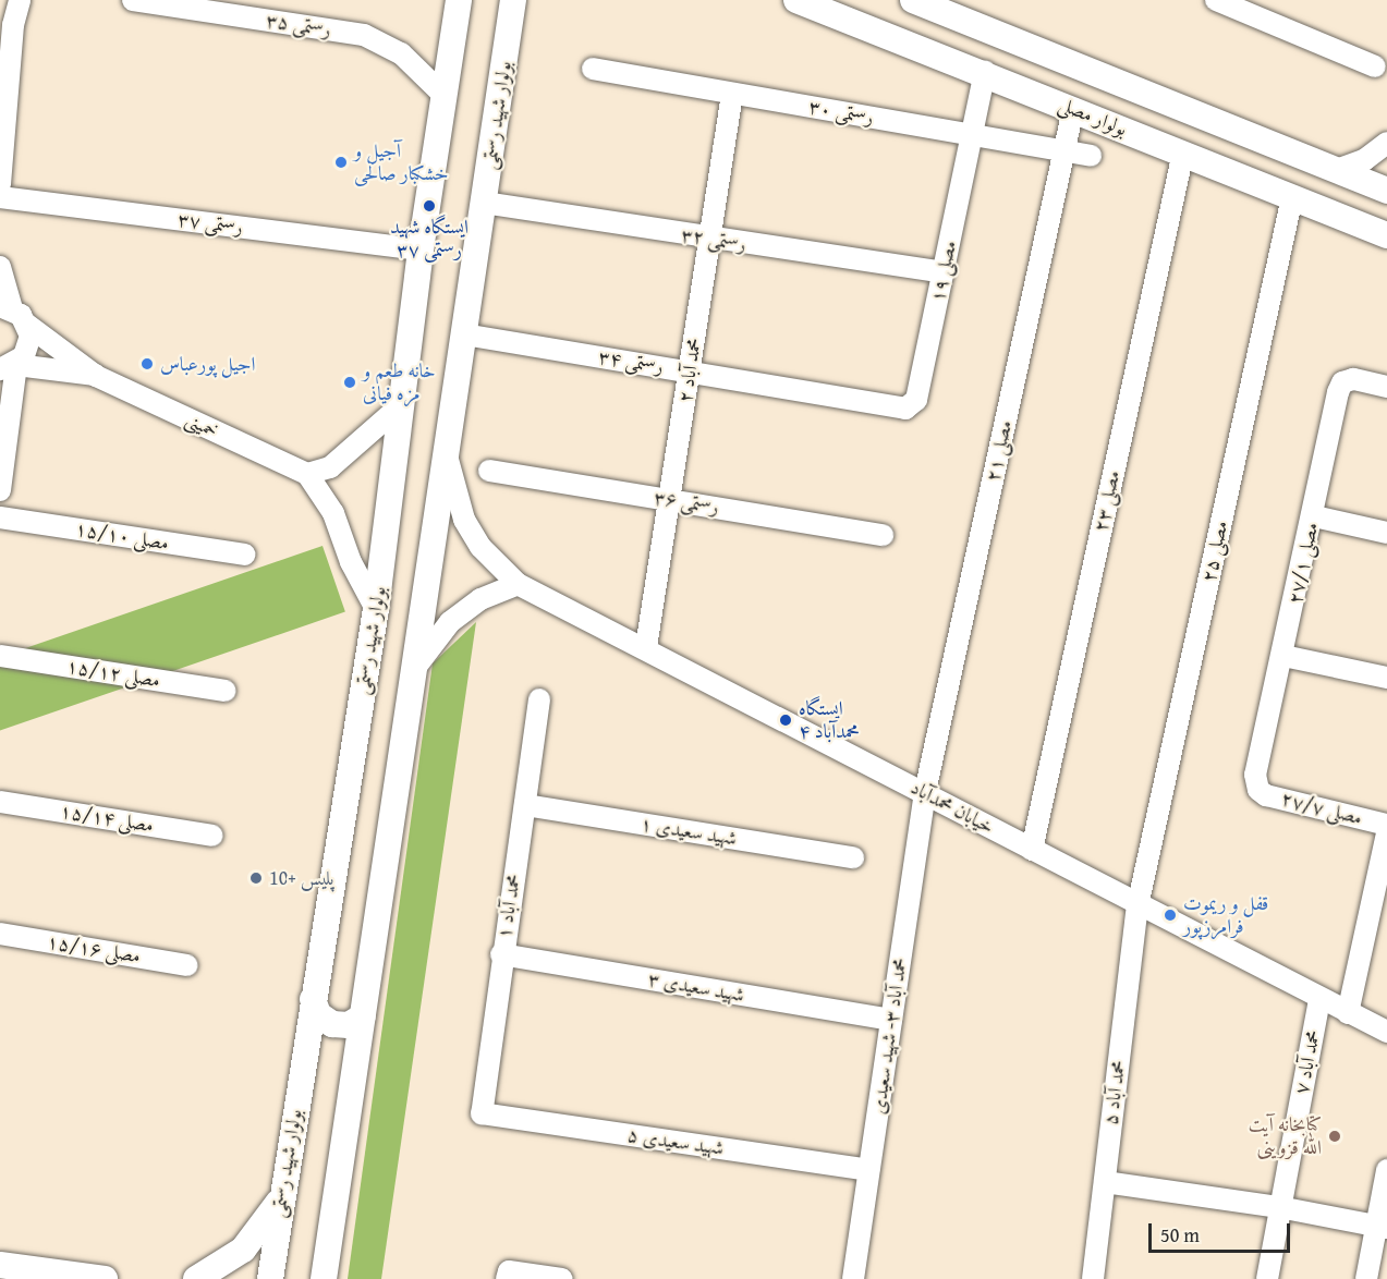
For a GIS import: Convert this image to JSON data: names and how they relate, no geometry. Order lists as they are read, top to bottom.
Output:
{
  "streets": {
    "main road": ["بولوار شهید رستمی", "بولوار مصلی"],
    "street": [
      "رستمی ۳۵",
      "رستمی ۳۰",
      "رستمی ۳۷",
      "رستمی ۳۲",
      "مصلی ۱۹",
      "رستمی ۳۴",
      "محمد آباد ۲",
      "خمینی",
      "مصلی ۲۱",
      "مصلی ۲۳",
      "رستمی ۳۶",
      "مصلی ۱۵/۱۰",
      "مصلی ۲۵",
      "مصلی ۲۷/۱",
      "مصلی ۱۵/۱۲",
      "خیابان محمدآباد",
      "مصلی ۲۷/۷",
      "مصلی ۱۵/۱۴",
      "شهید سعیدی ۱",
      "محمد آباد ۱",
      "مصلی ۱۵/۱۶",
      "شهید سعیدی ۳",
      "محمد آباد ۳- شهید سعیدی",
      "محمد آباد ۷",
      "محمد آباد ۵",
      "شهید سعیدی ۵"
    ]
  },
  "crossings": [
    ["رستمی ۳۵", "بولوار شهید رستمی"],
    ["رستمی ۳۰", "مصلی ۱۹"],
    ["رستمی ۳۰", "محمد آباد ۲"],
    ["رستمی ۳۰", "مصلی ۲۱"],
    ["بولوار شهید رستمی", "رستمی ۳۷"],
    ["بولوار شهید رستمی", "رستمی ۳۲"],
    ["بولوار شهید رستمی", "رستمی ۳۴"],
    ["بولوار شهید رستمی", "خیابان محمدآباد"],
    ["بولوار مصلی", "مصلی ۱۹"],
    ["بولوار مصلی", "مصلی ۲۱"],
    ["بولوار مصلی", "مصلی ۲۳"],
    ["بولوار مصلی", "مصلی ۲۵"],
    ["رستمی ۳۲", "مصلی ۱۹"],
    ["رستمی ۳۲", "محمد آباد ۲"],
    ["مصلی ۱۹", "رستمی ۳۴"],
    ["رستمی ۳۴", "محمد آباد ۲"],
    ["محمد آباد ۲", "رستمی ۳۶"],
    ["محمد آباد ۲", "خیابان محمدآباد"],
    ["مصلی ۲۱", "خیابان محمدآباد"],
    ["مصلی ۲۱", "محمد آباد ۳- شهید سعیدی"],
    ["مصلی ۲۳", "خیابان محمدآباد"],
    ["مصلی ۲۵", "خیابان محمدآباد"],
    ["مصلی ۲۵", "محمد آباد ۵"],
    ["مصلی ۲۷/۱", "مصلی ۲۷/۷"],
    ["خیابان محمدآباد", "محمد آباد ۳- شهید سعیدی"],
    ["خیابان محمدآباد", "محمد آباد ۷"],
    ["خیابان محمدآباد", "محمد آباد ۵"],
    ["شهید سعیدی ۱", "محمد آباد ۱"],
    ["محمد آباد ۱", "شهید سعیدی ۳"],
    ["محمد آباد ۱", "شهید سعیدی ۵"],
    ["شهید سعیدی ۳", "محمد آباد ۳- شهید سعیدی"],
    ["محمد آباد ۳- شهید سعیدی", "شهید سعیدی ۵"]
  ],
  "places": [
    "آجیل و خشکبار صالحی",
    "ایستگاه شهید رستمی ۳۷",
    "اجیل پورعباس",
    "خانه طعم و مزه فیانی",
    "ایستگاه محمدآباد ۴",
    "پلیس +10",
    "قفل و ریموت فرامرزپور",
    "کتابخانه آیت الله قزوینی"
  ],
  "scale_bar": "50 m"
}
